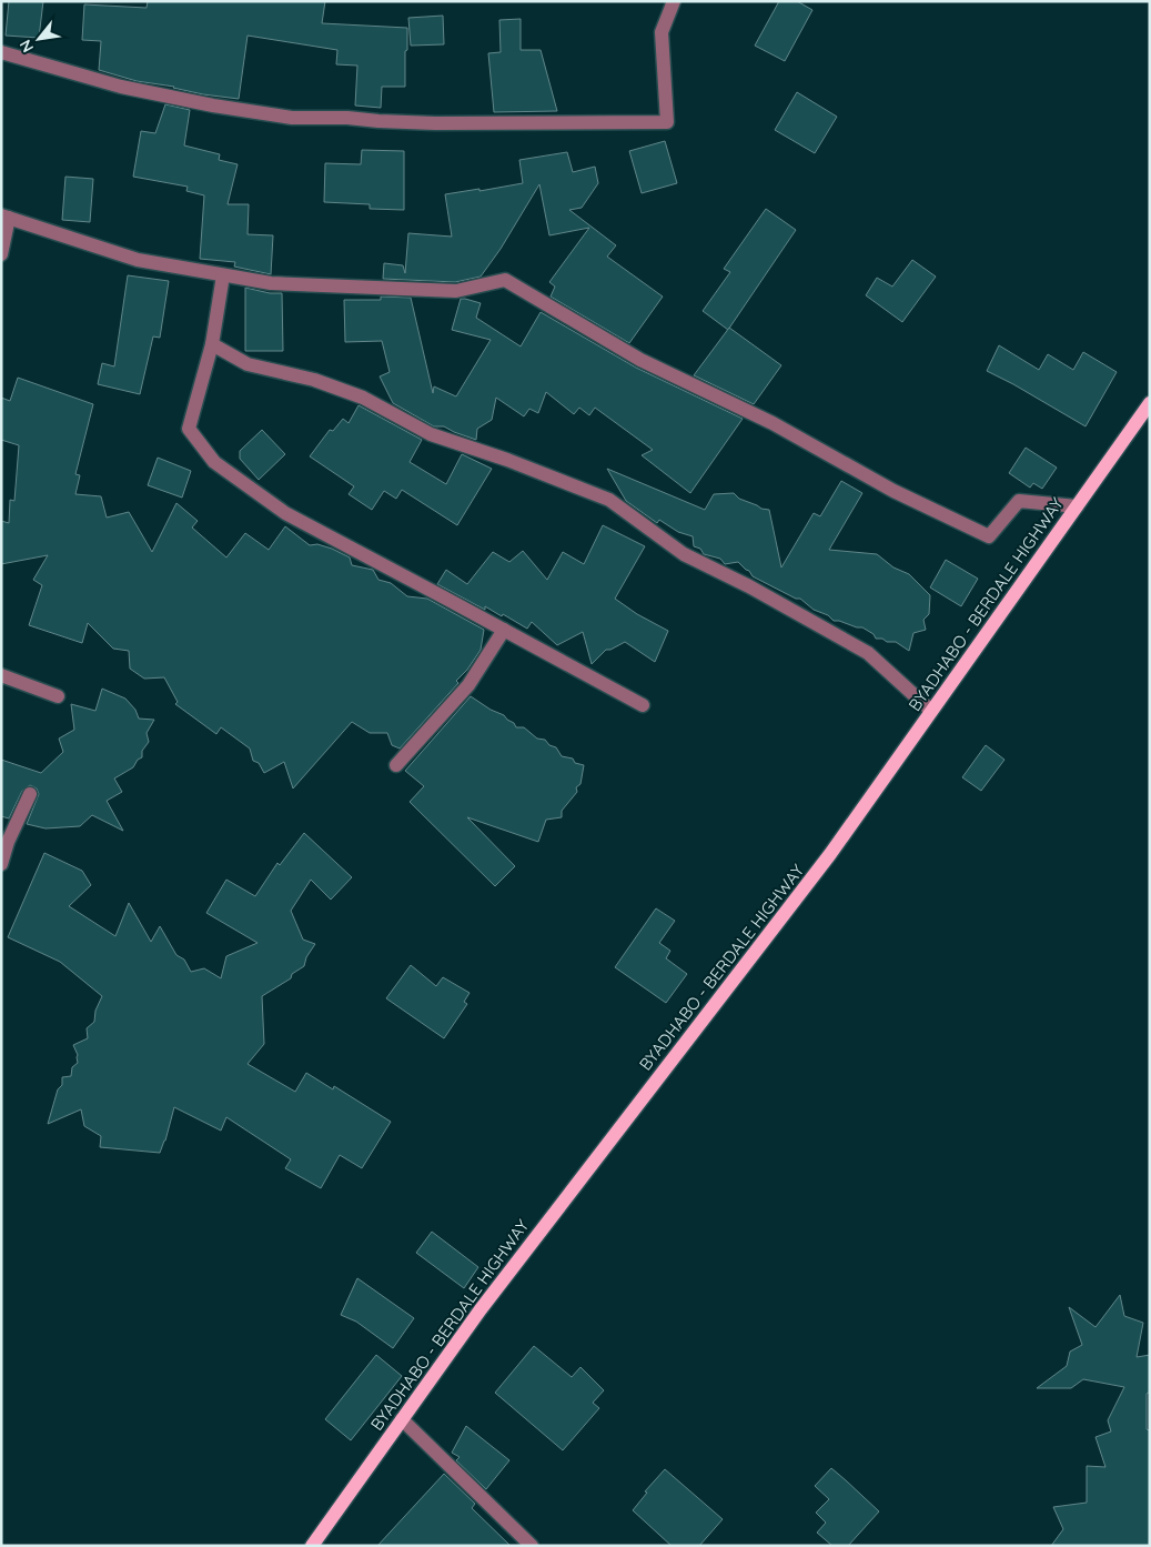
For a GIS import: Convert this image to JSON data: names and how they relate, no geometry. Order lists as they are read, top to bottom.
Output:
{
  "streets": {
    "main road": ["BYADHABO - BERDALE HIGHWAY"]
  },
  "north": "bottom left"
}
